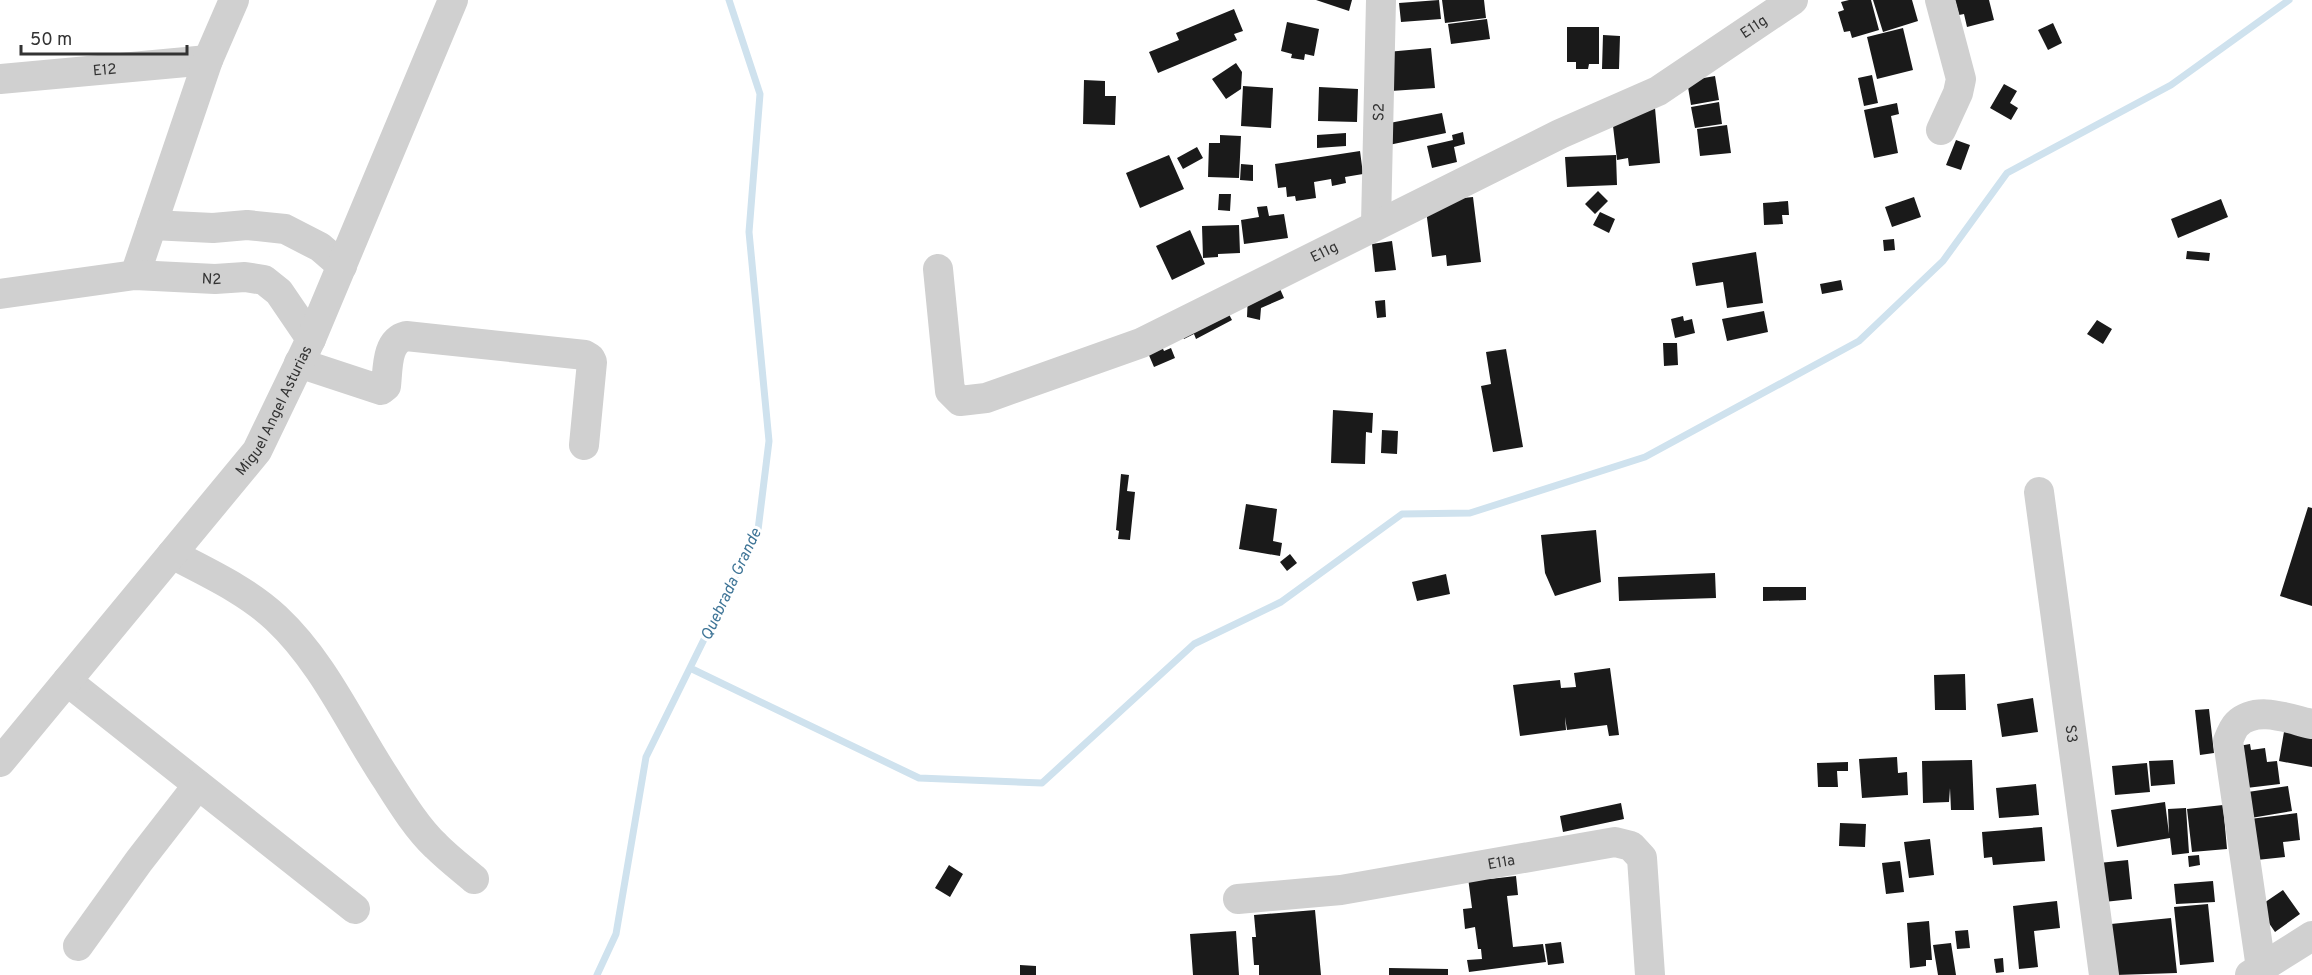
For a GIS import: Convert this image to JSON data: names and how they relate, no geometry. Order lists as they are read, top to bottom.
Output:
{
  "streets": {
    "street": [
      "E11g",
      "E12",
      "S2",
      "N2",
      "Miguel Angel Asturias",
      "S3",
      "E11a"
    ]
  },
  "crossings": [
    ["E11g", "S2"],
    ["N2", "Miguel Angel Asturias"]
  ],
  "water": ["Quebrada Grande"],
  "scale_bar": "50 m"
}
